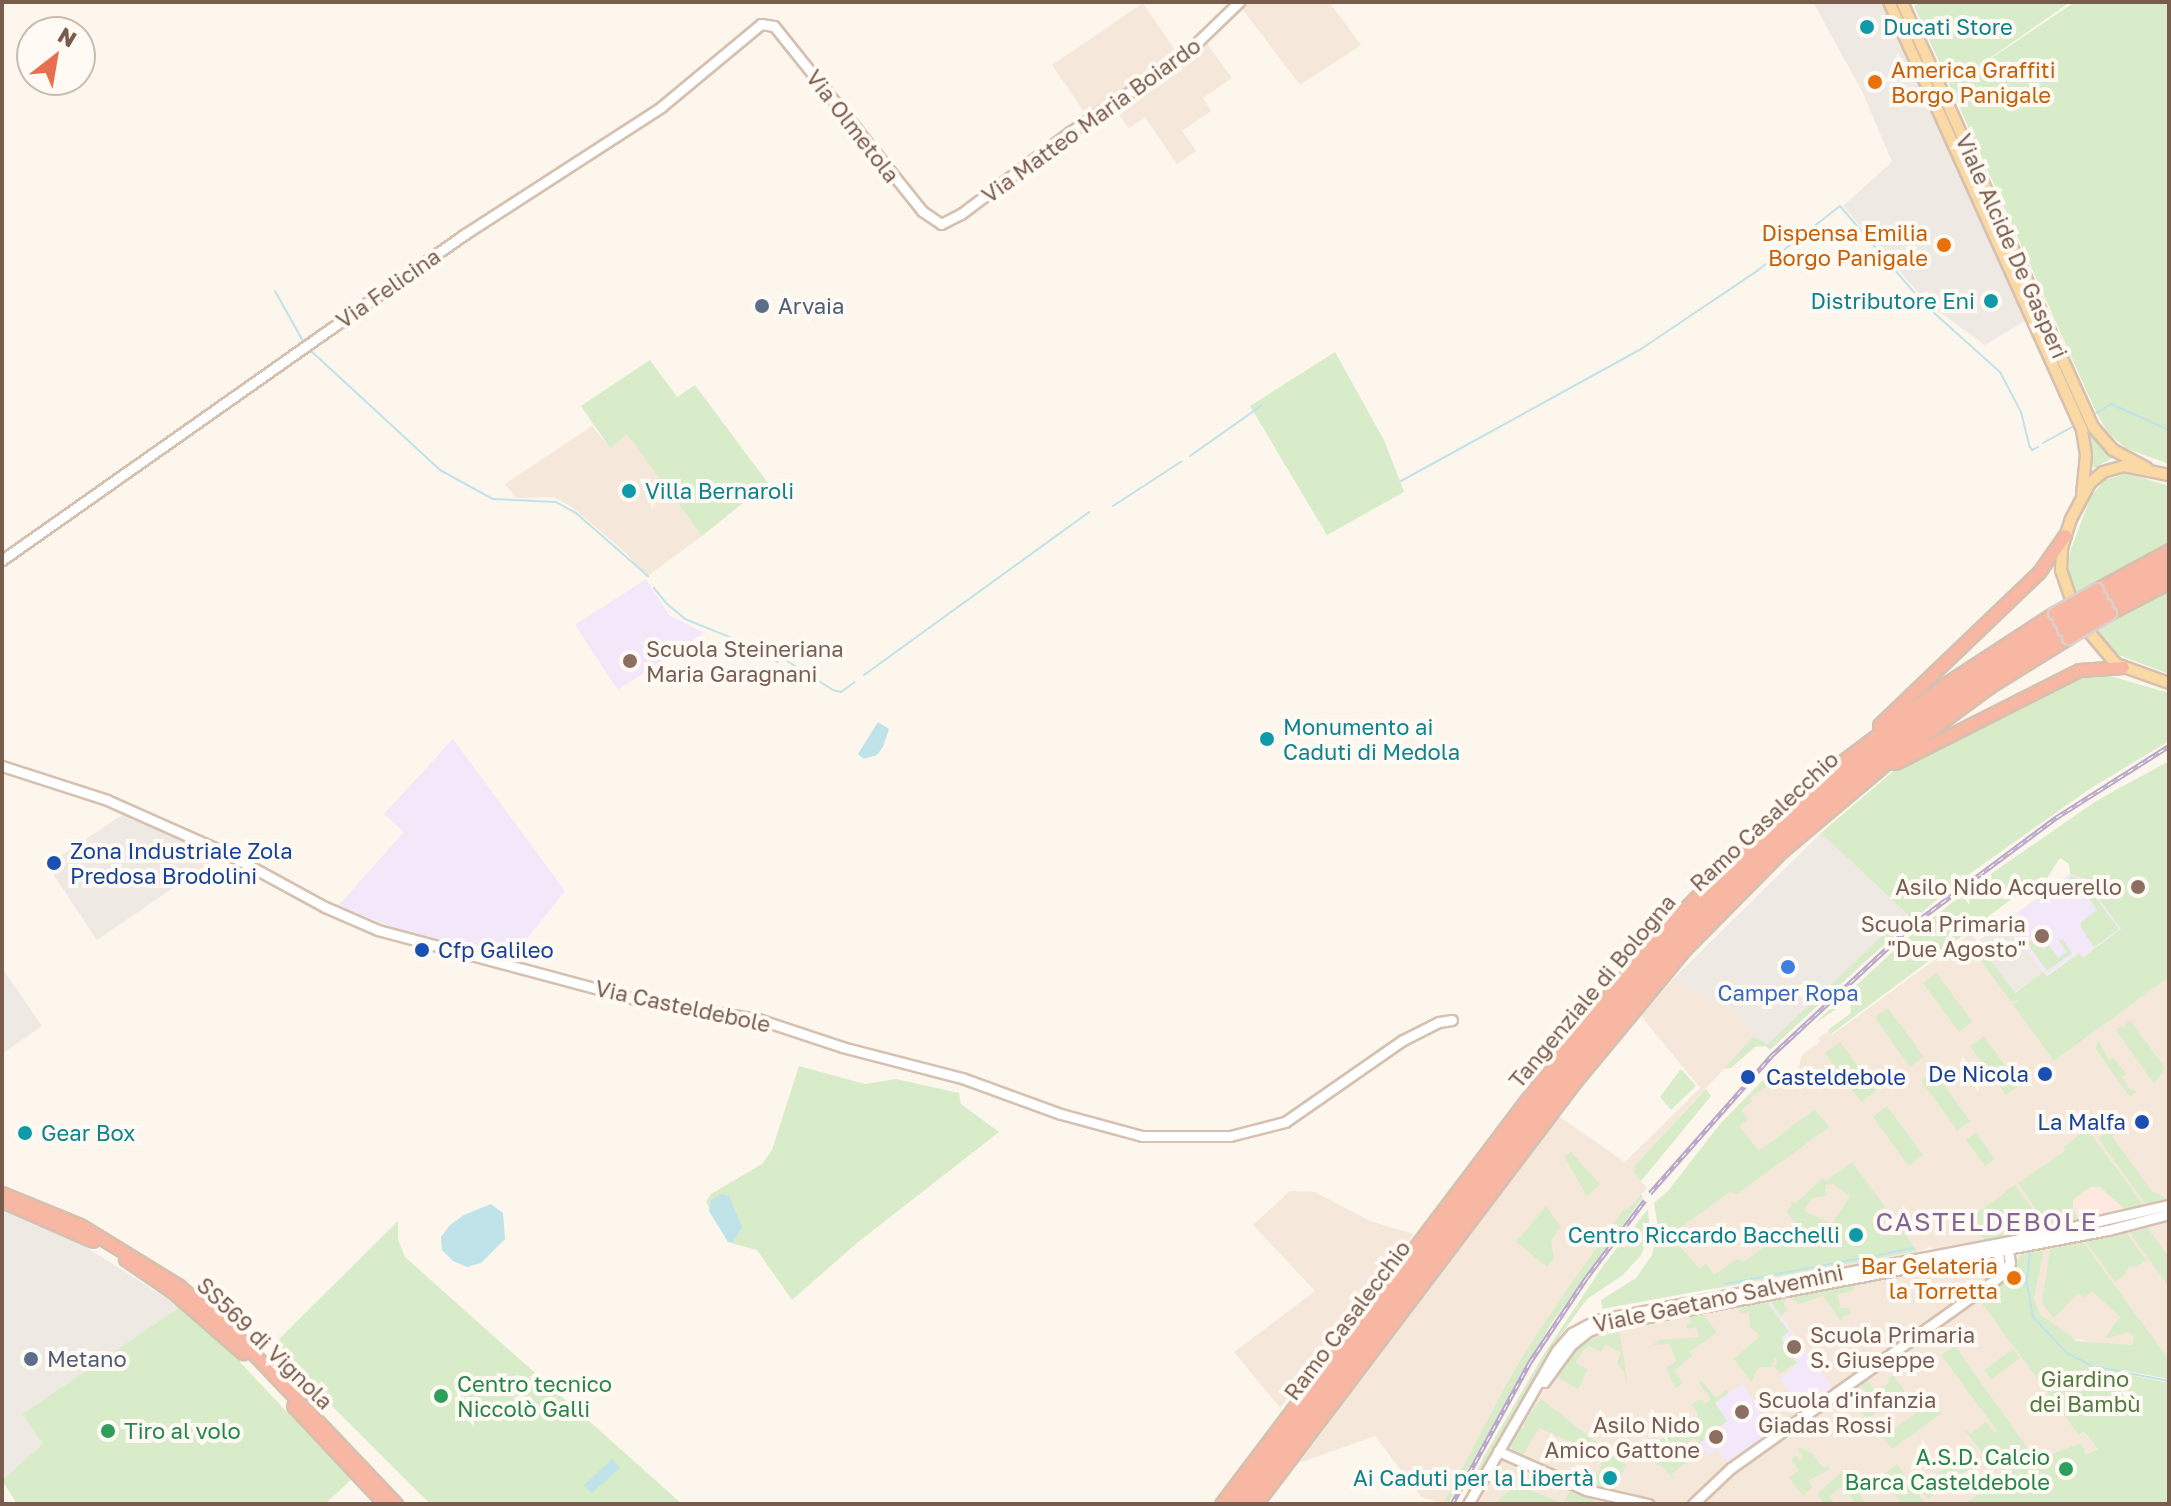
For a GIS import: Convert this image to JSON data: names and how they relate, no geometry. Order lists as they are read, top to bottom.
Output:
{
  "streets": {
    "highway": ["Ramo Casalecchio", "Tangenziale di Bologna", "SS569 di Vignola"],
    "main road": ["Viale Alcide De Gasperi"],
    "street": [
      "Via Matteo Maria Boiardo",
      "Via Olmetola",
      "Via Felicina",
      "Via Casteldebole",
      "Viale Gaetano Salvemini"
    ]
  },
  "crossings": [
    ["Via Matteo Maria Boiardo", "Via Olmetola"],
    ["Via Olmetola", "Via Felicina"],
    ["Ramo Casalecchio", "Tangenziale di Bologna"]
  ],
  "districts": ["CASTELDEBOLE"],
  "parks": ["Giardino dei Bambù"],
  "places": [
    "Ducati Store",
    "America Graffiti Borgo Panigale",
    "Dispensa Emilia Borgo Panigale",
    "Distributore Eni",
    "Arvaia",
    "Villa Bernaroli",
    "Scuola Steineriana Maria Garagnani",
    "Monumento ai Caduti di Medola",
    "Zona Industriale Zola Predosa Brodolini",
    "Asilo Nido Acquerello",
    "Scuola Primaria \"Due Agosto\"",
    "Cfp Galileo",
    "Camper Ropa",
    "De Nicola",
    "Casteldebole",
    "La Malfa",
    "Gear Box",
    "Centro Riccardo Bacchelli",
    "Bar Gelateria la Torretta",
    "Scuola Primaria S. Giuseppe",
    "Metano",
    "Centro tecnico Niccolò Galli",
    "Scuola d'infanzia Giadas Rossi",
    "Tiro al volo",
    "Asilo Nido Amico Gattone",
    "A.S.D. Calcio Barca Casteldebole",
    "Ai Caduti per la Libertà"
  ],
  "north": "top right"
}
